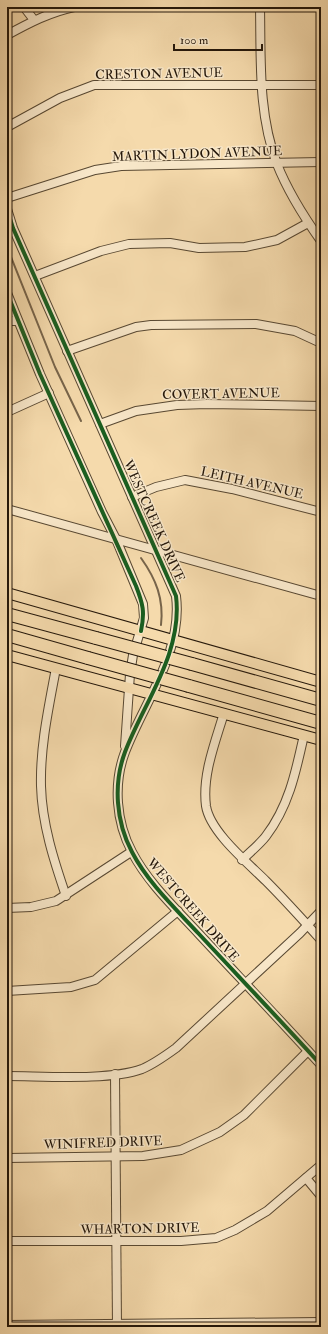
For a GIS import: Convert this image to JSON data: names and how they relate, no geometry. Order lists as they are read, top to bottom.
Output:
{
  "streets": {
    "street": [
      "CRESTON AVENUE",
      "MARTIN LYDON AVENUE",
      "COVERT AVENUE",
      "LEITH AVENUE",
      "WESTCREEK DRIVE",
      "WINIFRED DRIVE",
      "WHARTON DRIVE"
    ]
  },
  "crossings": [
    ["COVERT AVENUE", "WESTCREEK DRIVE"],
    ["LEITH AVENUE", "WESTCREEK DRIVE"],
    ["WESTCREEK DRIVE", "WINIFRED DRIVE"]
  ],
  "scale_bar": "100 m"
}
